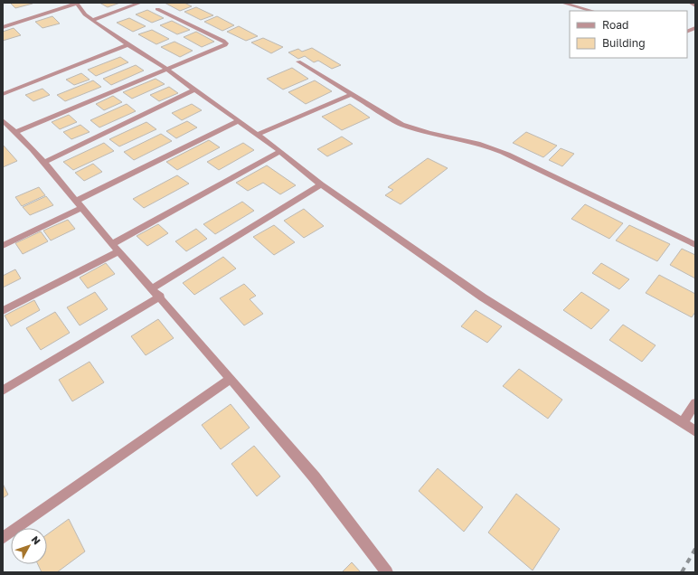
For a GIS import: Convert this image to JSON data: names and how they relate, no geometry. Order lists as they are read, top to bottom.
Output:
{
  "legend": ["Road", "Building"],
  "north": "top right"
}
